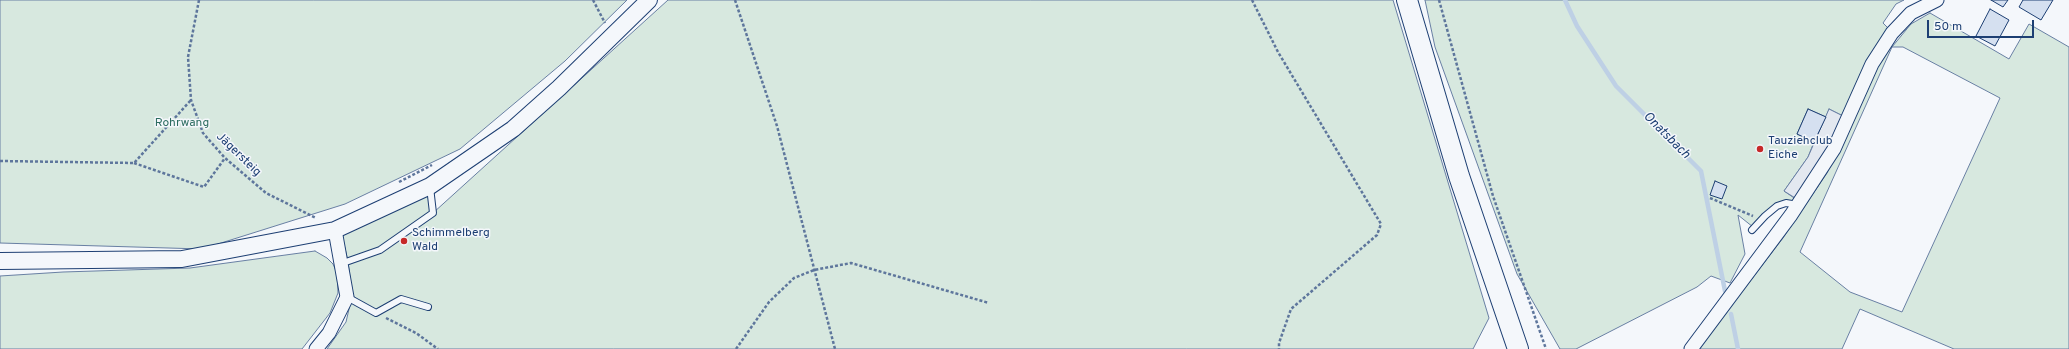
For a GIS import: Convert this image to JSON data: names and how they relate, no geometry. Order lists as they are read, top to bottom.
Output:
{
  "streets": {
    "path": ["Jägersteig"]
  },
  "water": ["Onatsbach"],
  "parks": ["Rohrwang"],
  "places": ["Tauziehclub Eiche", "Schimmelberg Wald"],
  "scale_bar": "50 m"
}
